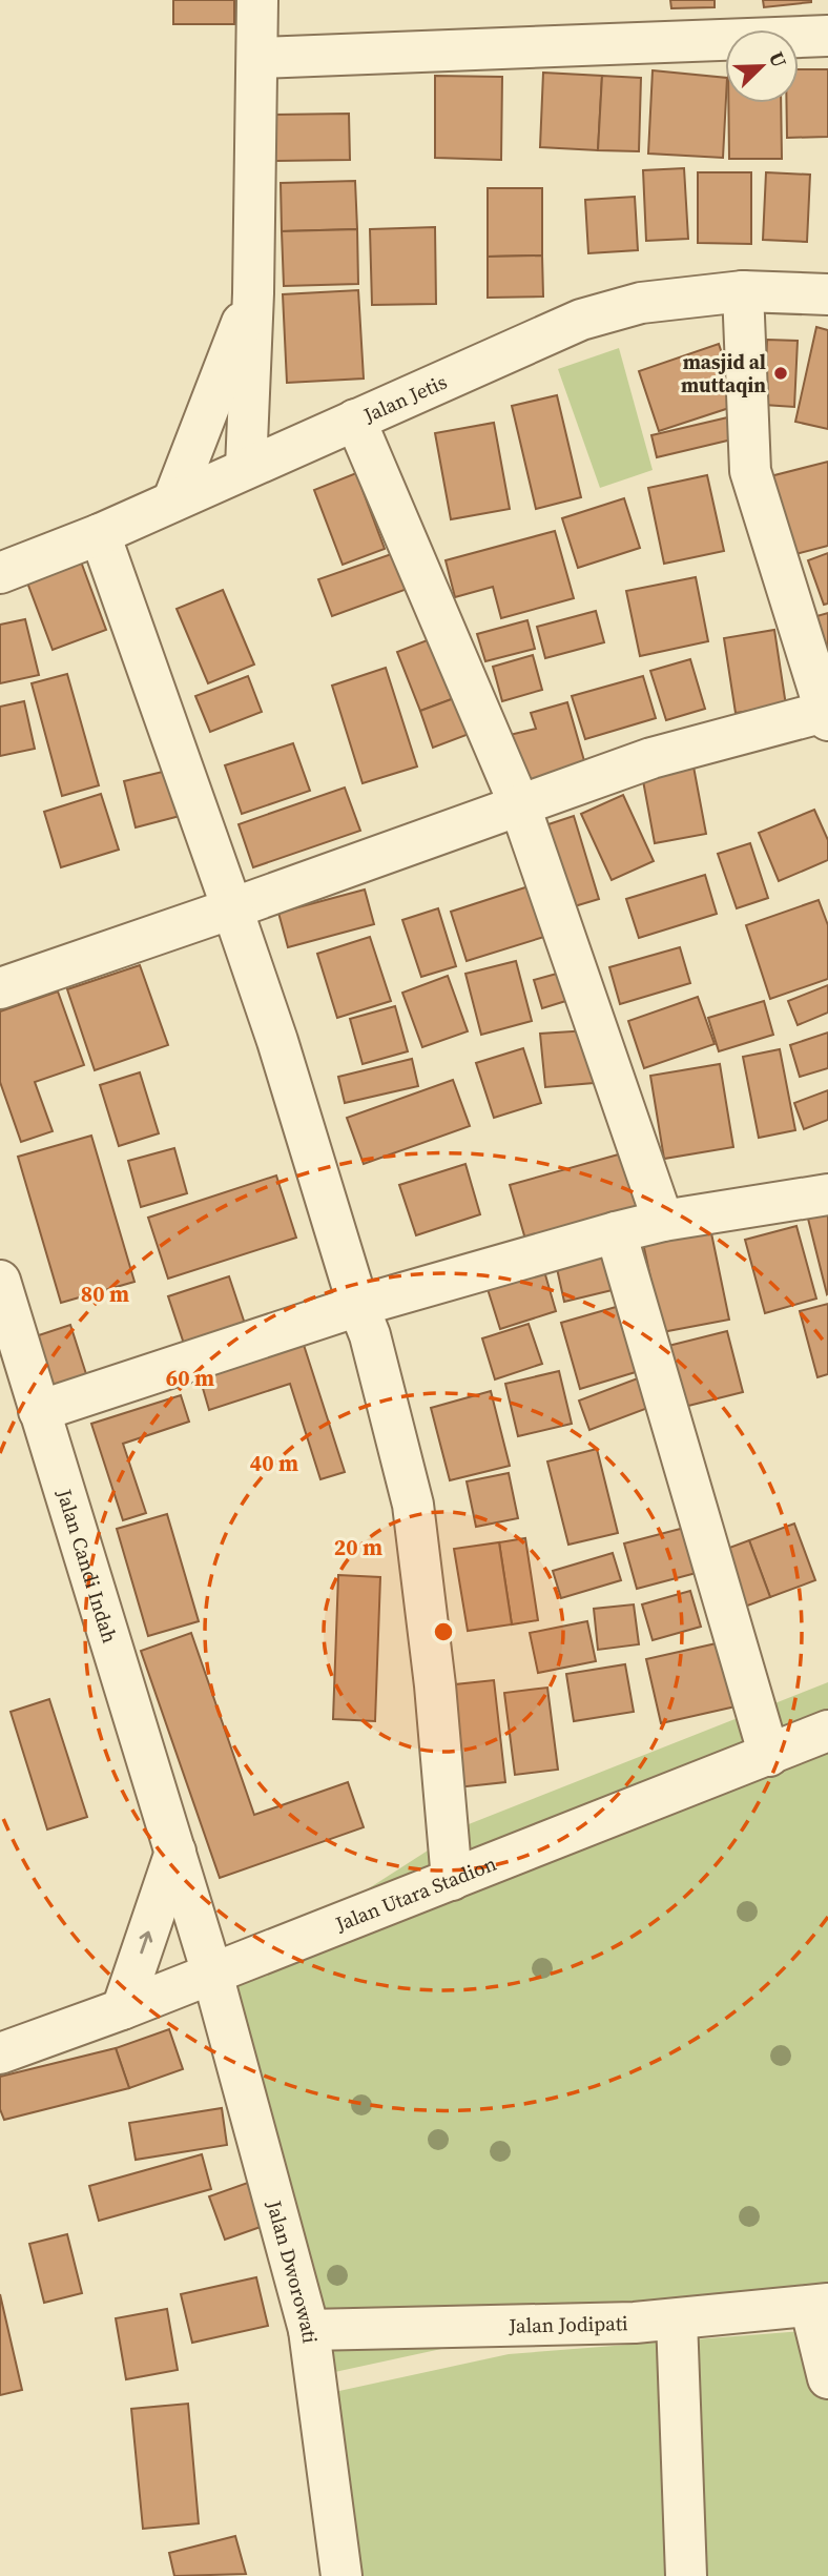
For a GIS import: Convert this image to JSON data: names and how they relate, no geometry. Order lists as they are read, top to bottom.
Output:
{
  "streets": {
    "street": [
      "Jalan Jetis",
      "Jalan Candi Indah",
      "Jalan Utara Stadion",
      "Jalan Dworowati",
      "Jalan Jodipati"
    ]
  },
  "crossings": [
    ["Jalan Candi Indah", "Jalan Utara Stadion"],
    ["Jalan Candi Indah", "Jalan Dworowati"],
    ["Jalan Utara Stadion", "Jalan Dworowati"],
    ["Jalan Dworowati", "Jalan Jodipati"]
  ],
  "places": ["masjid al muttaqin"],
  "north": "top right",
  "rings": [
    "80 m",
    "60 m",
    "40 m",
    "20 m"
  ]
}
